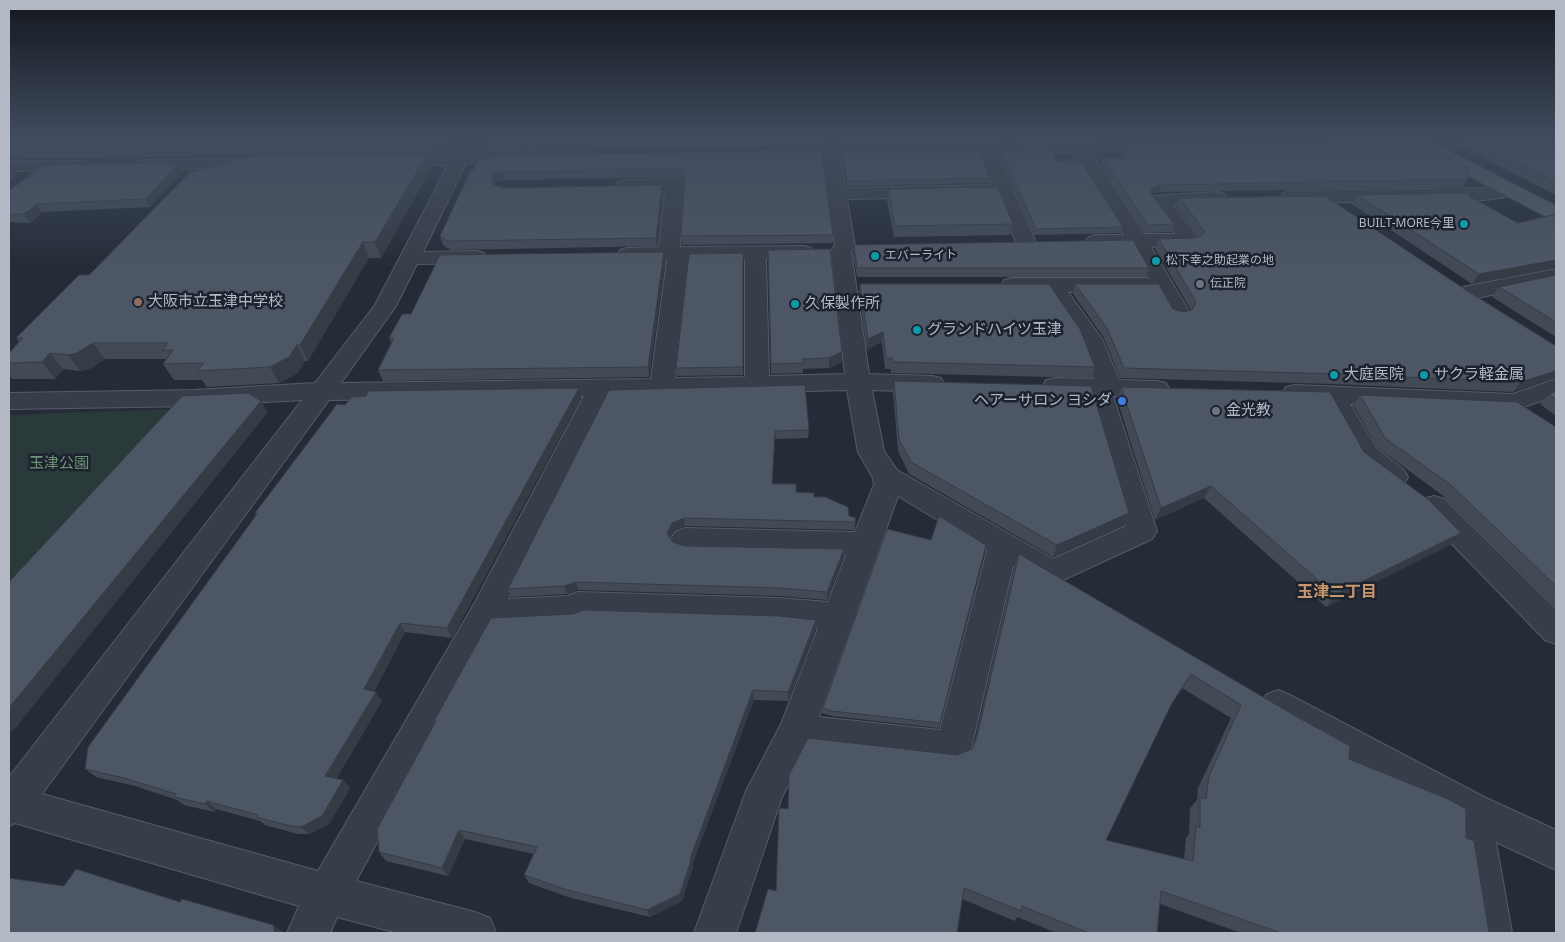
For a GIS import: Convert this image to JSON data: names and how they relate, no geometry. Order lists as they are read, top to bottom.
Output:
{
  "districts": ["玉津二丁目"],
  "parks": ["玉津公園"],
  "places": [
    "BUILT-MORE今里",
    "エバーライト",
    "松下幸之助起業の地",
    "伝正院",
    "大阪市立玉津中学校",
    "久保製作所",
    "グランドハイツ玉津",
    "大庭医院",
    "サクラ軽金属",
    "ヘアーサロン ヨシダ",
    "金光教"
  ]
}
